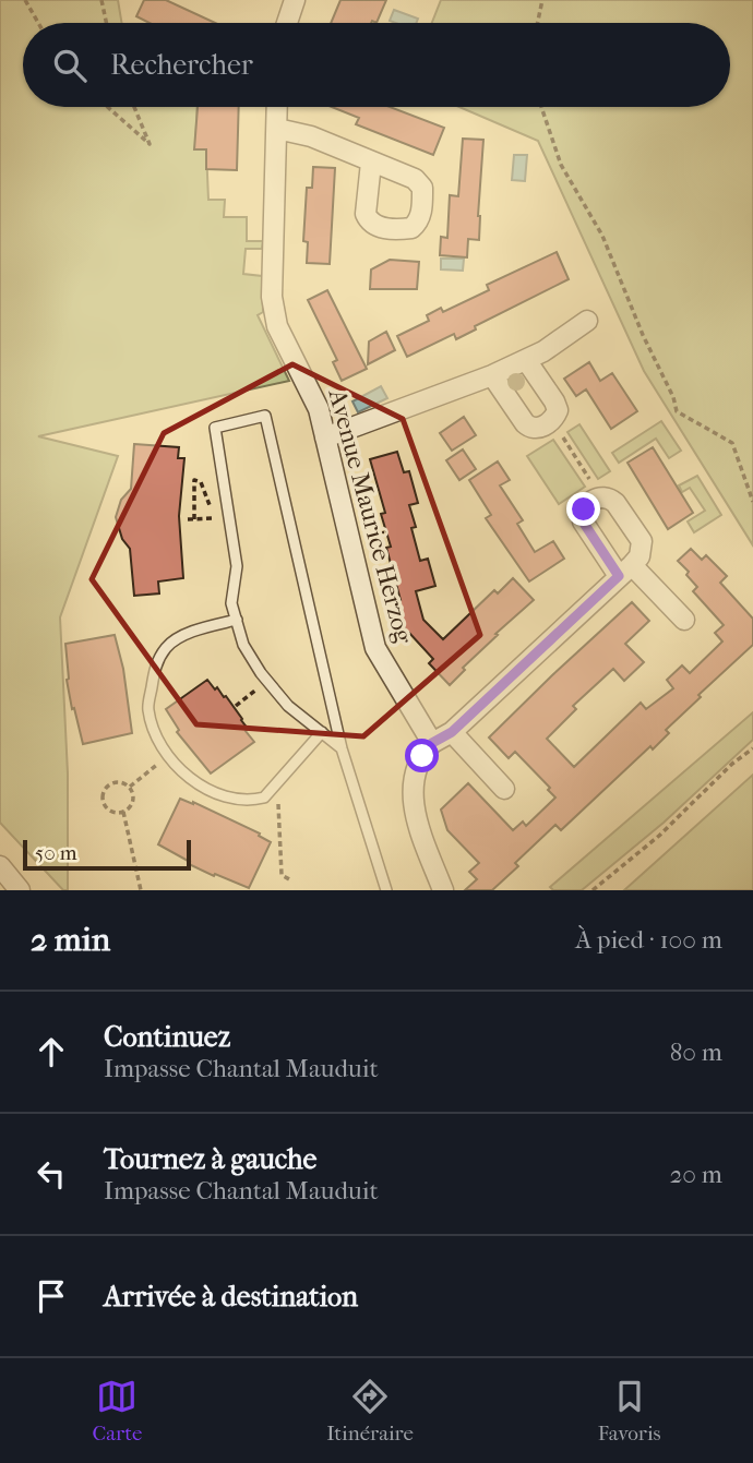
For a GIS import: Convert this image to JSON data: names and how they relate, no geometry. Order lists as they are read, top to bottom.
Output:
{
  "streets": {
    "street": ["Avenue Maurice Herzog"]
  },
  "scale_bar": "50 m",
  "page": {
    "search": "Rechercher",
    "scale": "50 m",
    "heading": ["2 min", "À pied · 100 m"],
    "list": [
      ["Continuez", "Impasse Chantal Mauduit", "80 m"],
      ["Tournez à gauche", "Impasse Chantal Mauduit", "20 m"],
      "Arrivée à destination"
    ],
    "nav": ["Carte", "Itinéraire", "Favoris"]
  }
}
